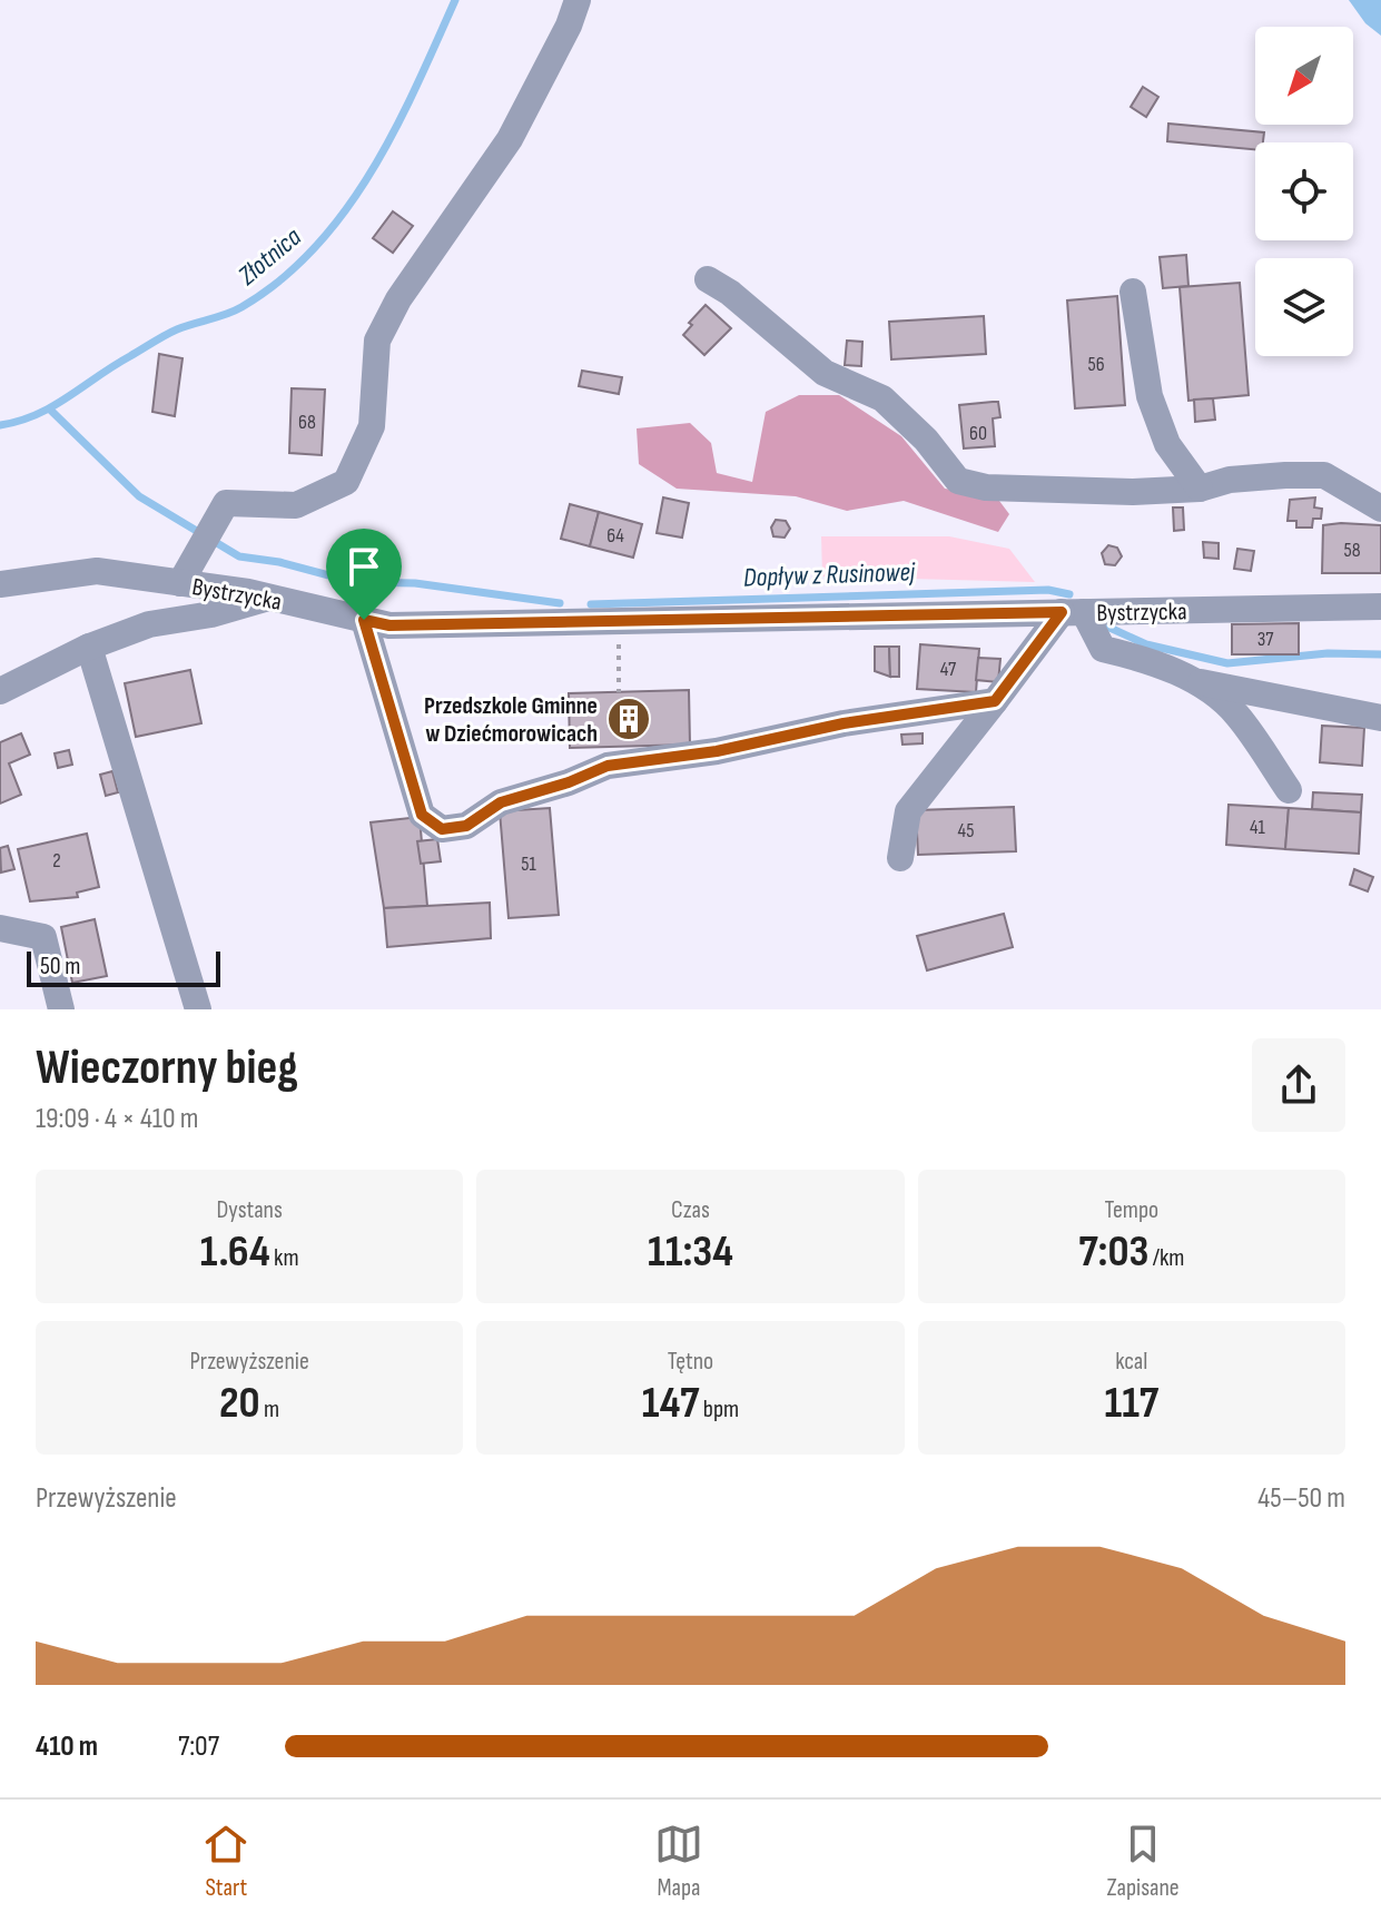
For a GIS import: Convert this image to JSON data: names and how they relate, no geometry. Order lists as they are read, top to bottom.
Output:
{
  "streets": {
    "street": ["Bystrzycka"]
  },
  "water": ["Złotnica", "Dopływ z Rusinowej"],
  "places": {
    "building": ["Przedszkole Gminne w Dziećmorowicach"]
  },
  "house_numbers": [
    "56",
    "68",
    "60",
    "64",
    "58",
    "37",
    "47",
    "41",
    "45",
    "2",
    "51"
  ],
  "scale_bar": "50 m",
  "north": "bottom left",
  "page": {
    "scale": "50 m",
    "heading": ["Wieczorny bieg", "19:09 · 4 × 410 m"],
    "stats": [
      ["Dystans", "1.64 km"],
      ["Czas", "11:34"],
      ["Tempo", "7:03 /km"],
      ["Przewyższenie", "20 m"],
      ["Tętno", "147 bpm"],
      ["kcal", "117"]
    ],
    "chart": ["Przewyższenie", "45–50 m"],
    "list": [
      {
        "name": "410 m",
        "note": "7:07"
      }
    ],
    "tabs": ["Start", "Mapa", "Zapisane"]
  }
}
